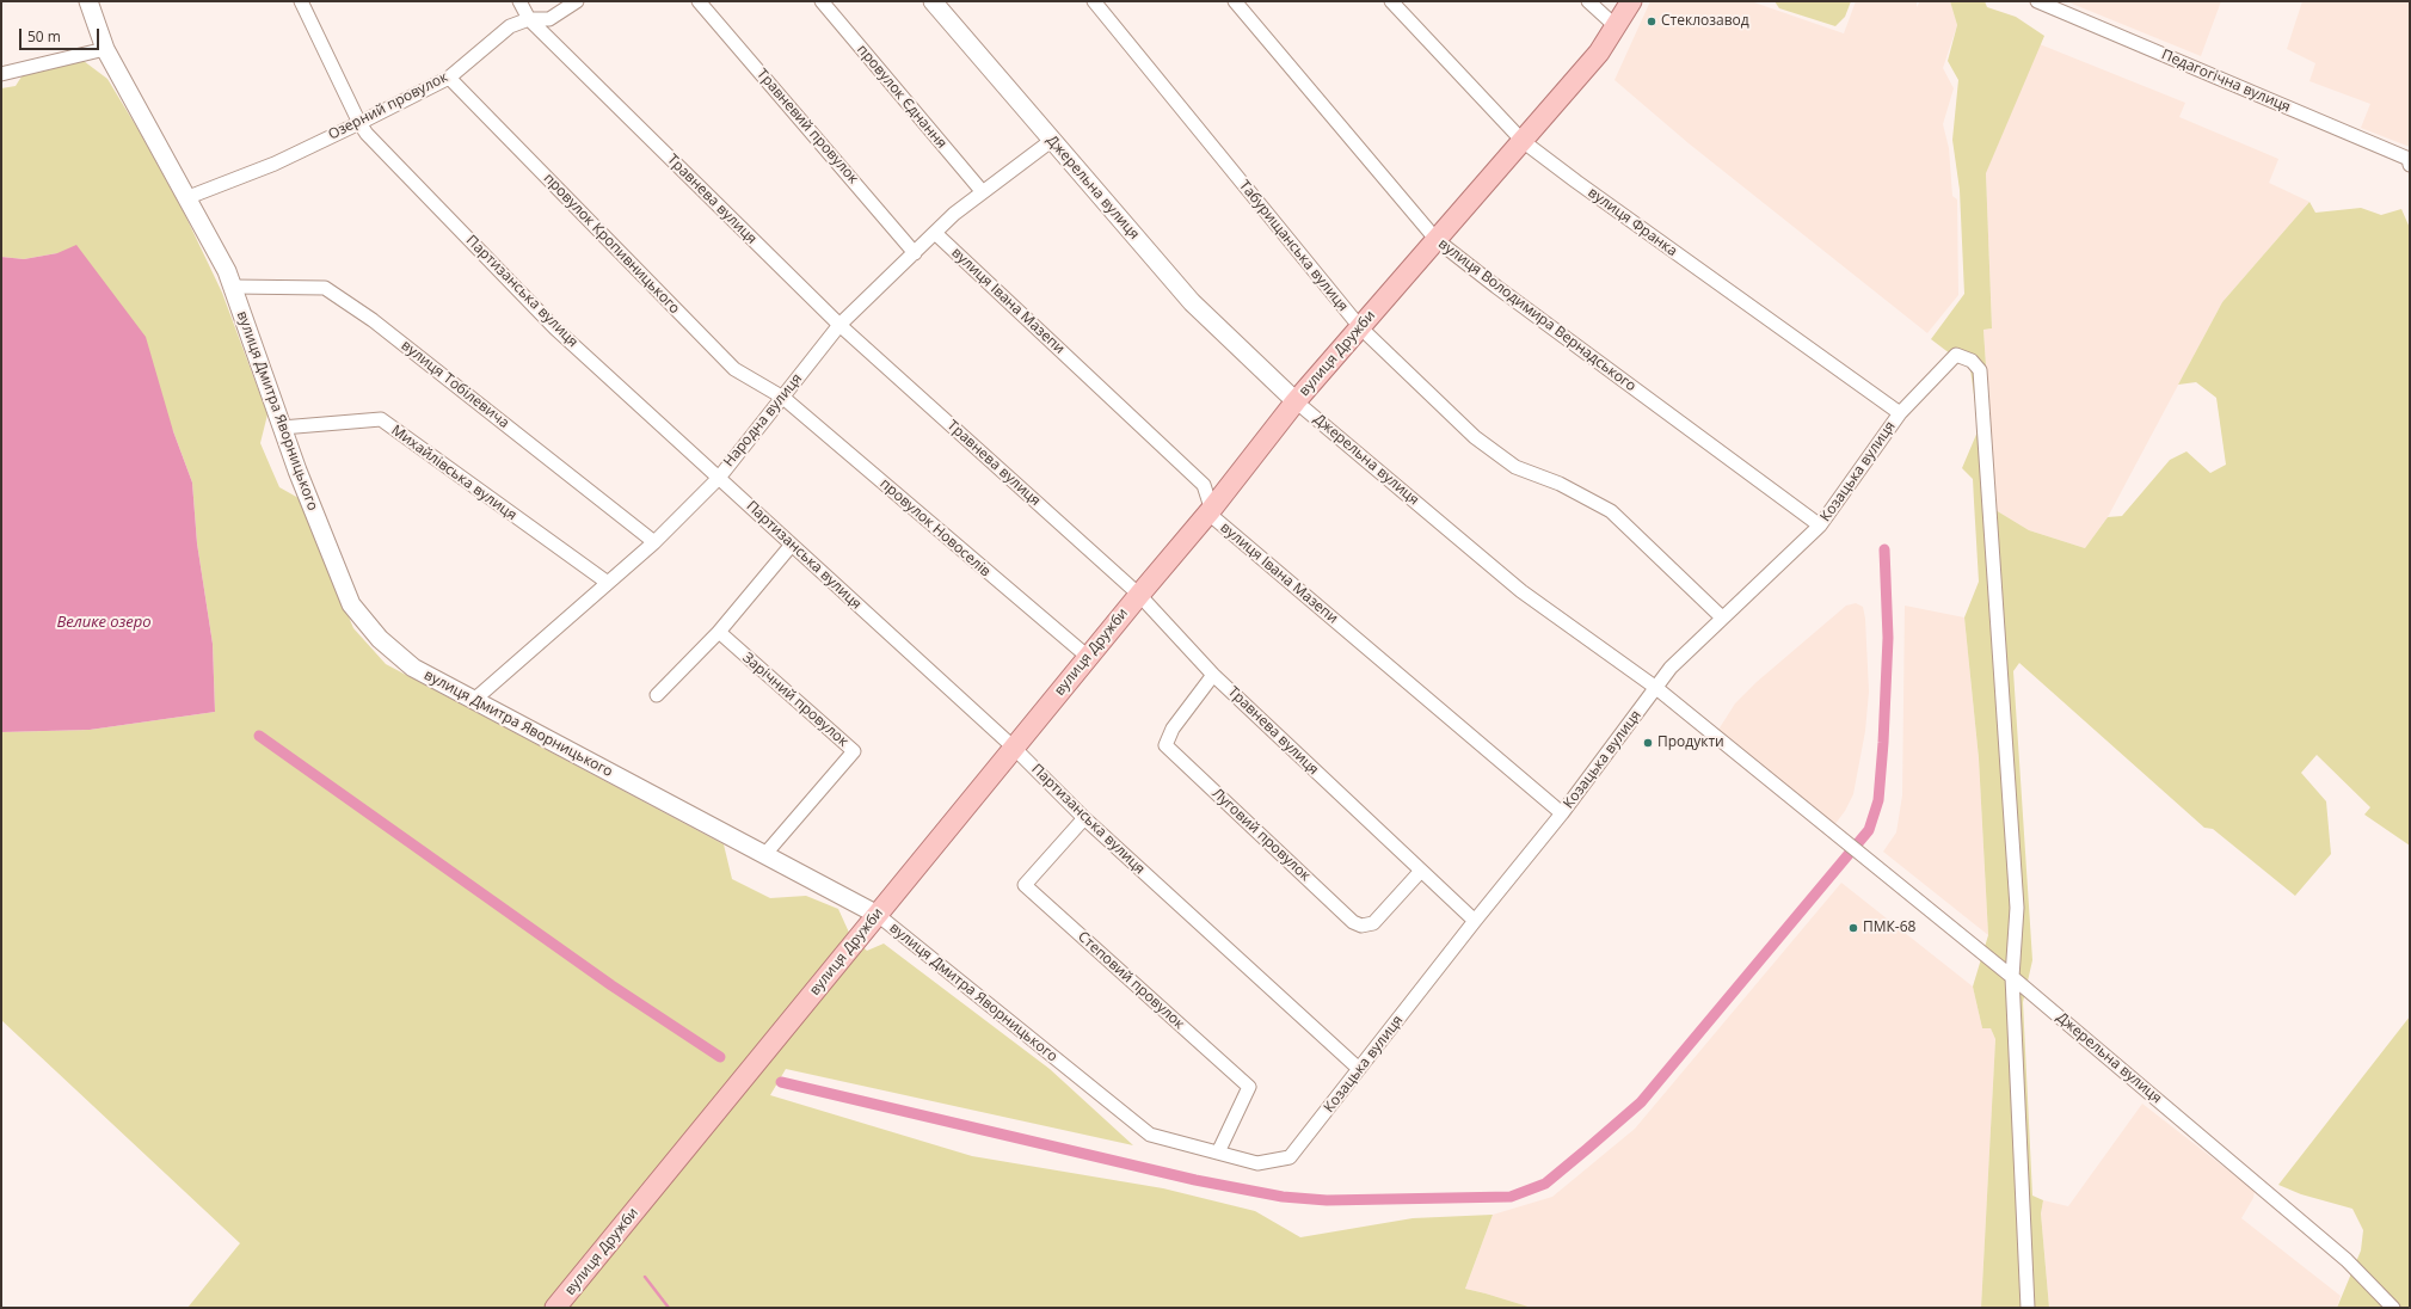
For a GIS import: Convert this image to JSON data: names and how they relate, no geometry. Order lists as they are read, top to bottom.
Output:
{
  "streets": {
    "main road": ["Джерельна вулиця", "вулиця Дружби", "вулиця Дмитра Яворницького"],
    "street": [
      "Педагогічна вулиця",
      "провулок Єднання",
      "Озерний провулок",
      "Травневий провулок",
      "Травнева вулиця",
      "вулиця Франка",
      "провулок Кропивницького",
      "Табурищанська вулиця",
      "Партизанська вулиця",
      "вулиця Івана Мазепи",
      "вулиця Володимира Вернадського",
      "вулиця Тобілевича",
      "Народна вулиця",
      "Козацька вулиця",
      "Михайлівська вулиця",
      "провулок Новоселів",
      "Зарічний провулок",
      "Луговий провулок",
      "Степовий провулок"
    ]
  },
  "crossings": [
    ["провулок Єднання", "Народна вулиця"],
    ["Озерний провулок", "Травнева вулиця"],
    ["Озерний провулок", "провулок Кропивницького"],
    ["Озерний провулок", "Партизанська вулиця"],
    ["Озерний провулок", "вулиця Дмитра Яворницького"],
    ["Травневий провулок", "Народна вулиця"],
    ["Джерельна вулиця", "вулиця Дружби"],
    ["Джерельна вулиця", "Народна вулиця"],
    ["Джерельна вулиця", "Козацька вулиця"],
    ["Травнева вулиця", "вулиця Дружби"],
    ["Травнева вулиця", "Народна вулиця"],
    ["Травнева вулиця", "Козацька вулиця"],
    ["Травнева вулиця", "Луговий провулок"],
    ["вулиця Франка", "вулиця Дружби"],
    ["вулиця Франка", "Козацька вулиця"],
    ["провулок Кропивницького", "Народна вулиця"],
    ["провулок Кропивницького", "провулок Новоселів"],
    ["Табурищанська вулиця", "вулиця Дружби"],
    ["Табурищанська вулиця", "Козацька вулиця"],
    ["Партизанська вулиця", "вулиця Дружби"],
    ["Партизанська вулиця", "Народна вулиця"],
    ["Партизанська вулиця", "Козацька вулиця"],
    ["Партизанська вулиця", "Степовий провулок"],
    ["вулиця Івана Мазепи", "вулиця Дружби"],
    ["вулиця Івана Мазепи", "Народна вулиця"],
    ["вулиця Івана Мазепи", "Козацька вулиця"],
    ["вулиця Володимира Вернадського", "вулиця Дружби"],
    ["вулиця Володимира Вернадського", "Козацька вулиця"],
    ["вулиця Дружби", "вулиця Дмитра Яворницького"],
    ["вулиця Дружби", "провулок Новоселів"],
    ["вулиця Тобілевича", "вулиця Дмитра Яворницького"],
    ["вулиця Тобілевича", "Народна вулиця"],
    ["вулиця Дмитра Яворницького", "Народна вулиця"],
    ["вулиця Дмитра Яворницького", "Козацька вулиця"],
    ["вулиця Дмитра Яворницького", "Михайлівська вулиця"],
    ["вулиця Дмитра Яворницького", "Зарічний провулок"],
    ["вулиця Дмитра Яворницького", "Степовий провулок"],
    ["Народна вулиця", "Михайлівська вулиця"],
    ["Народна вулиця", "провулок Новоселів"]
  ],
  "water": ["Велике озеро"],
  "places": ["Стеклозавод", "Продукти", "ПМК-68"],
  "scale_bar": "50 m"
}
